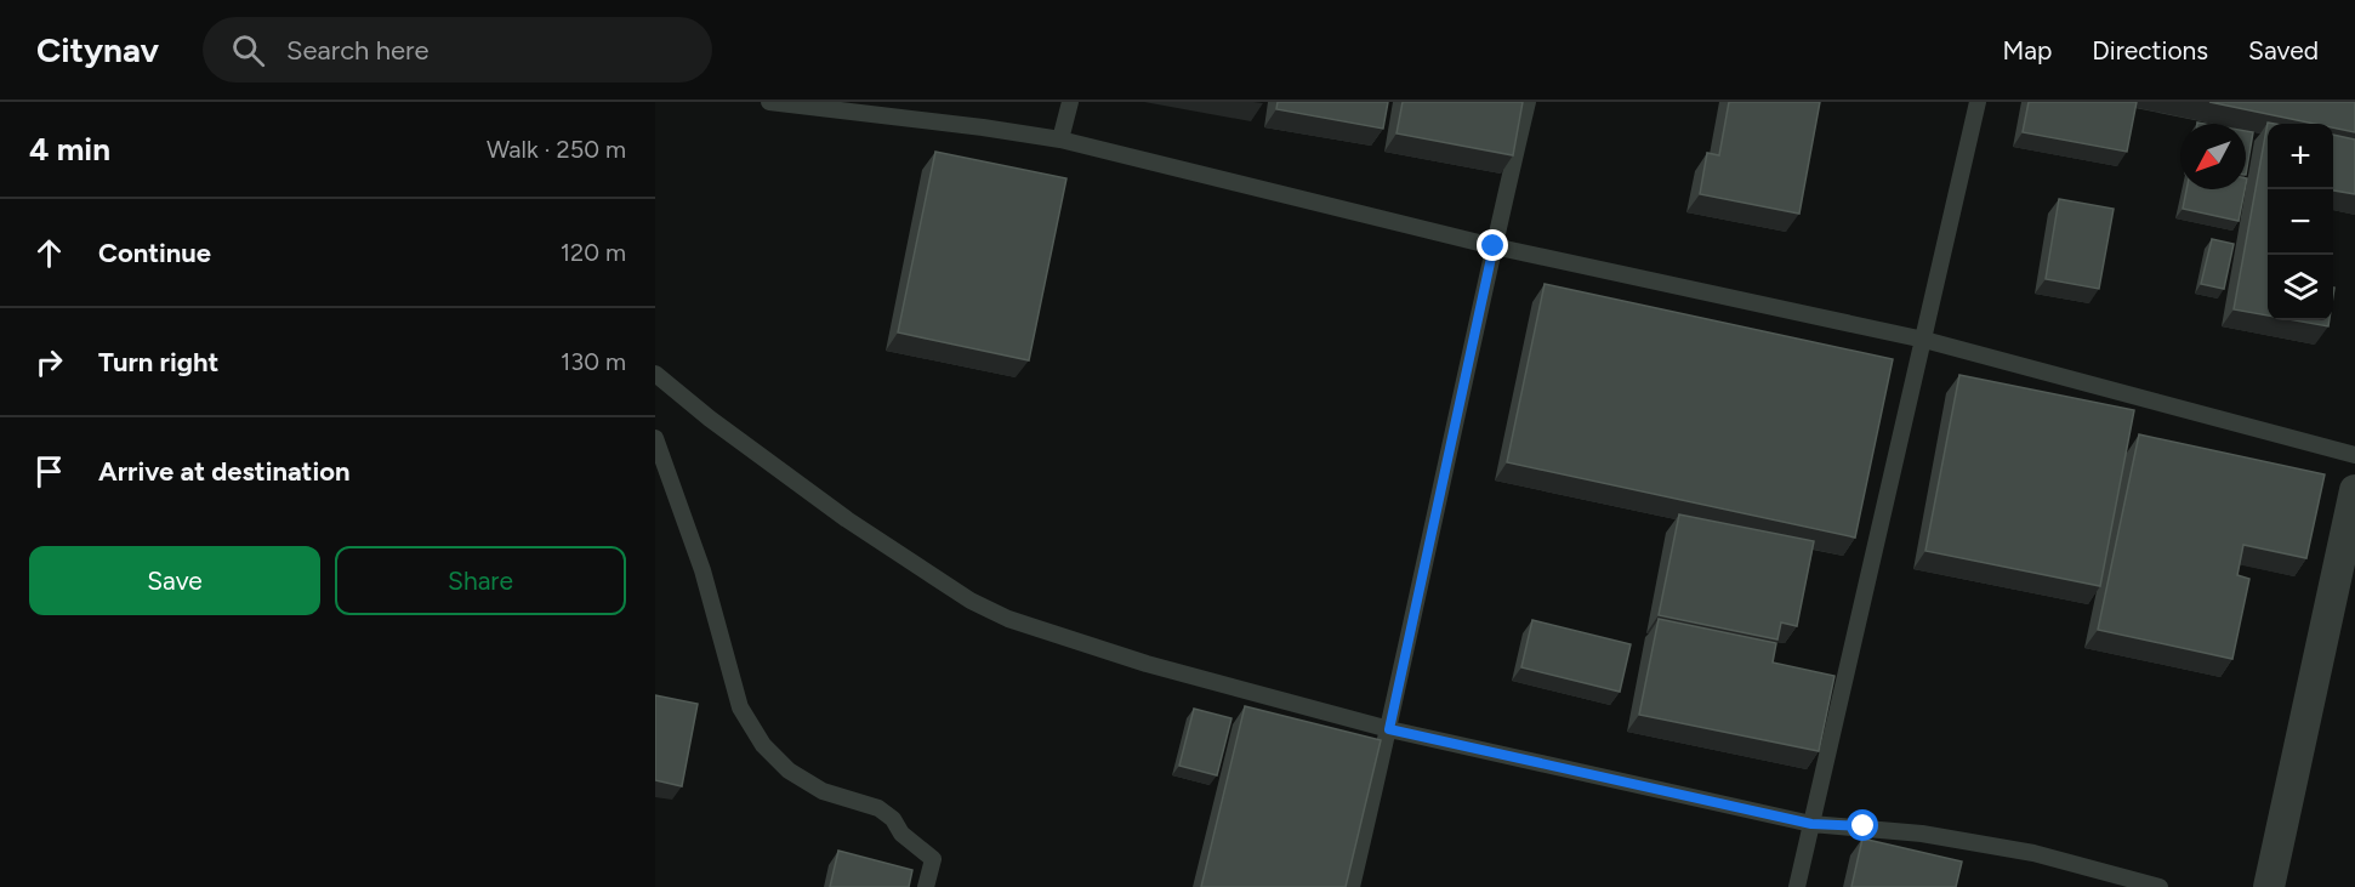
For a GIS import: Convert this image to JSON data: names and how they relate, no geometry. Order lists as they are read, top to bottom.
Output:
{
  "north": "bottom left",
  "page": {
    "header": "Citynav",
    "search": "Search here",
    "nav": ["Map", "Directions", "Saved"],
    "heading": ["4 min", "Walk · 250 m"],
    "map_buttons": ["+", "−"],
    "list": [
      ["Continue", "120 m"],
      ["Turn right", "130 m"],
      "Arrive at destination"
    ],
    "buttons": ["Save", "Share"]
  }
}
